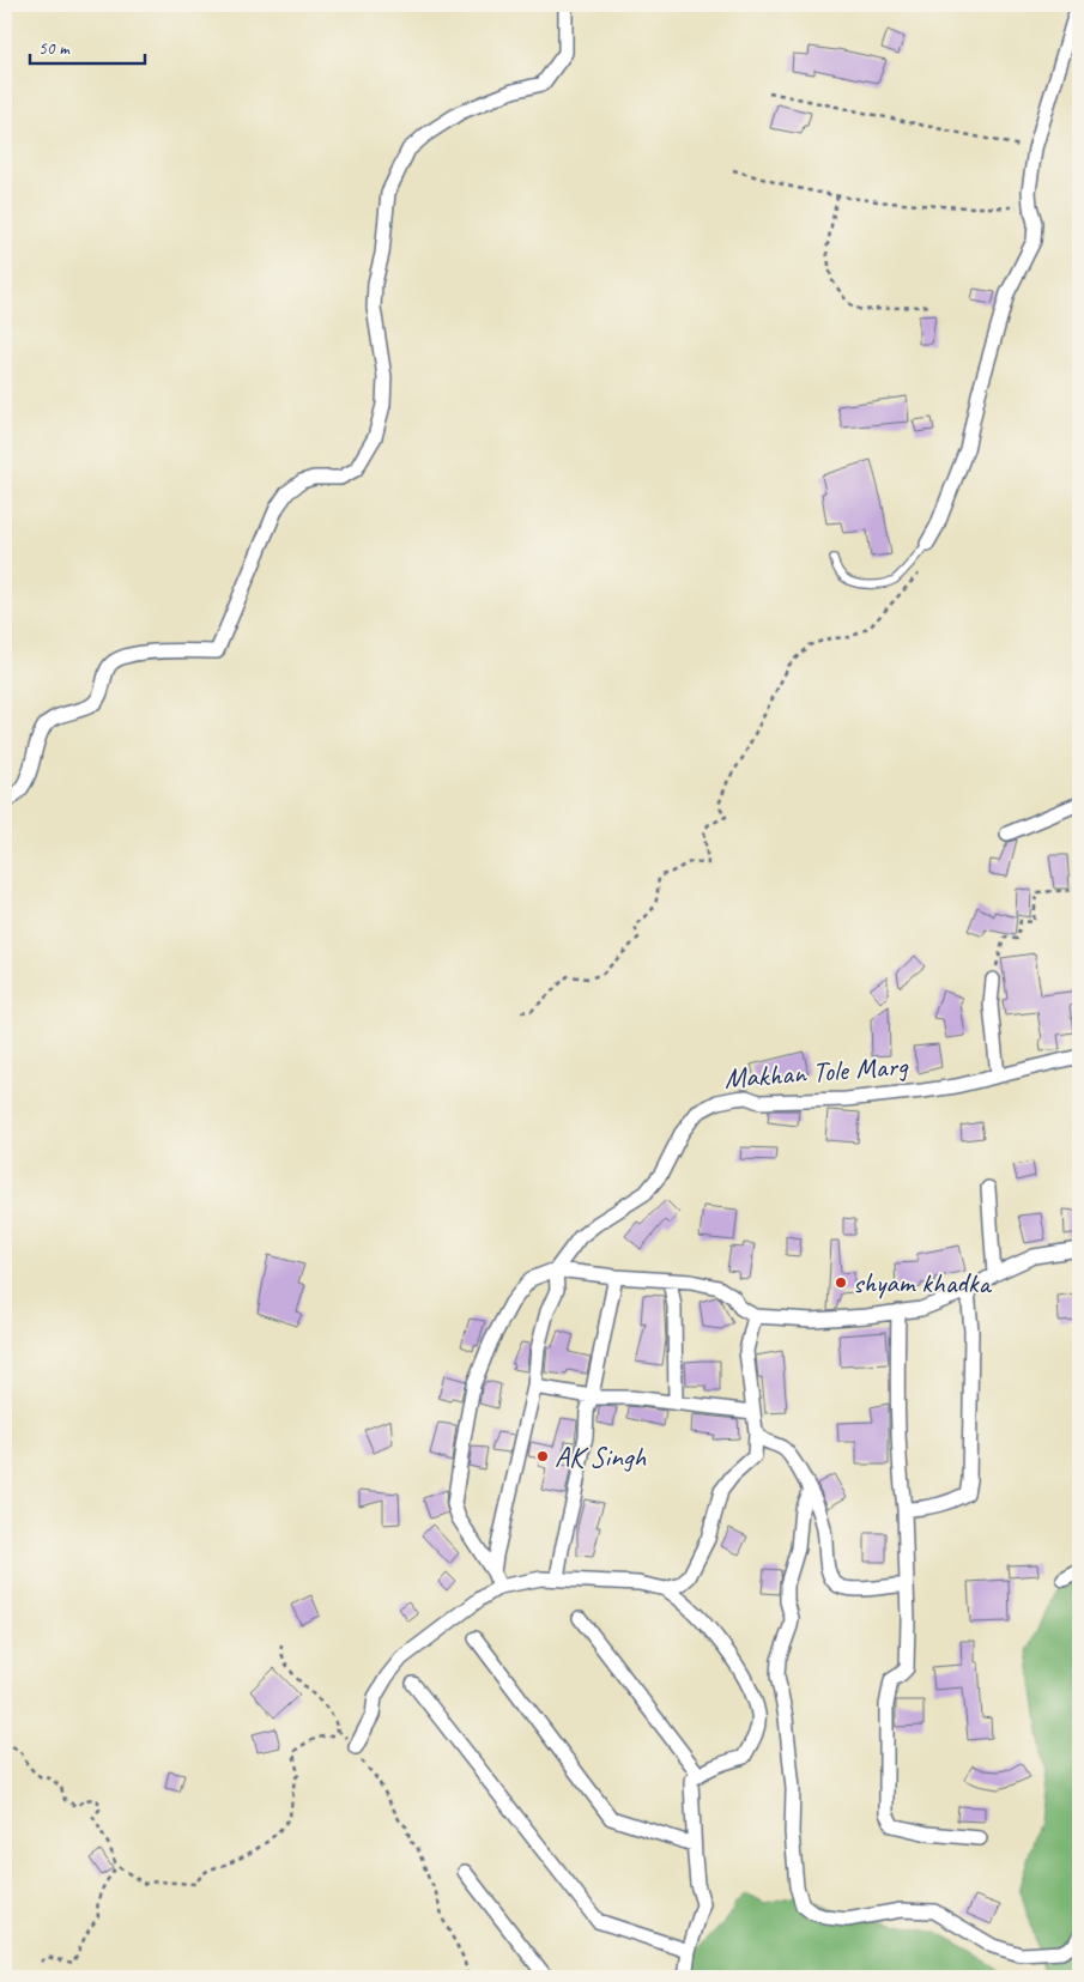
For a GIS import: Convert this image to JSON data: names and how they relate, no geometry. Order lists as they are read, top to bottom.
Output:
{
  "streets": {
    "street": ["Makhan Tole Marg"]
  },
  "places": ["shyam khadka", "AK Singh"],
  "scale_bar": "50 m"
}
